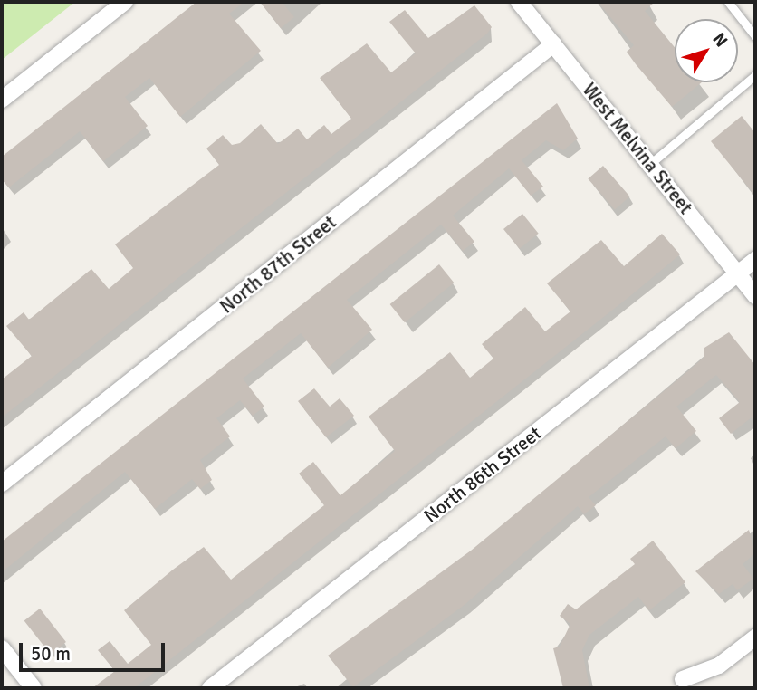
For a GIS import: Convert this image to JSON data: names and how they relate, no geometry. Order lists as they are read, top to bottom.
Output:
{
  "streets": {
    "street": ["West Melvina Street", "North 87th Street", "North 86th Street"]
  },
  "crossings": [
    ["West Melvina Street", "North 87th Street"],
    ["West Melvina Street", "North 86th Street"]
  ],
  "scale_bar": "50 m",
  "north": "top right"
}
